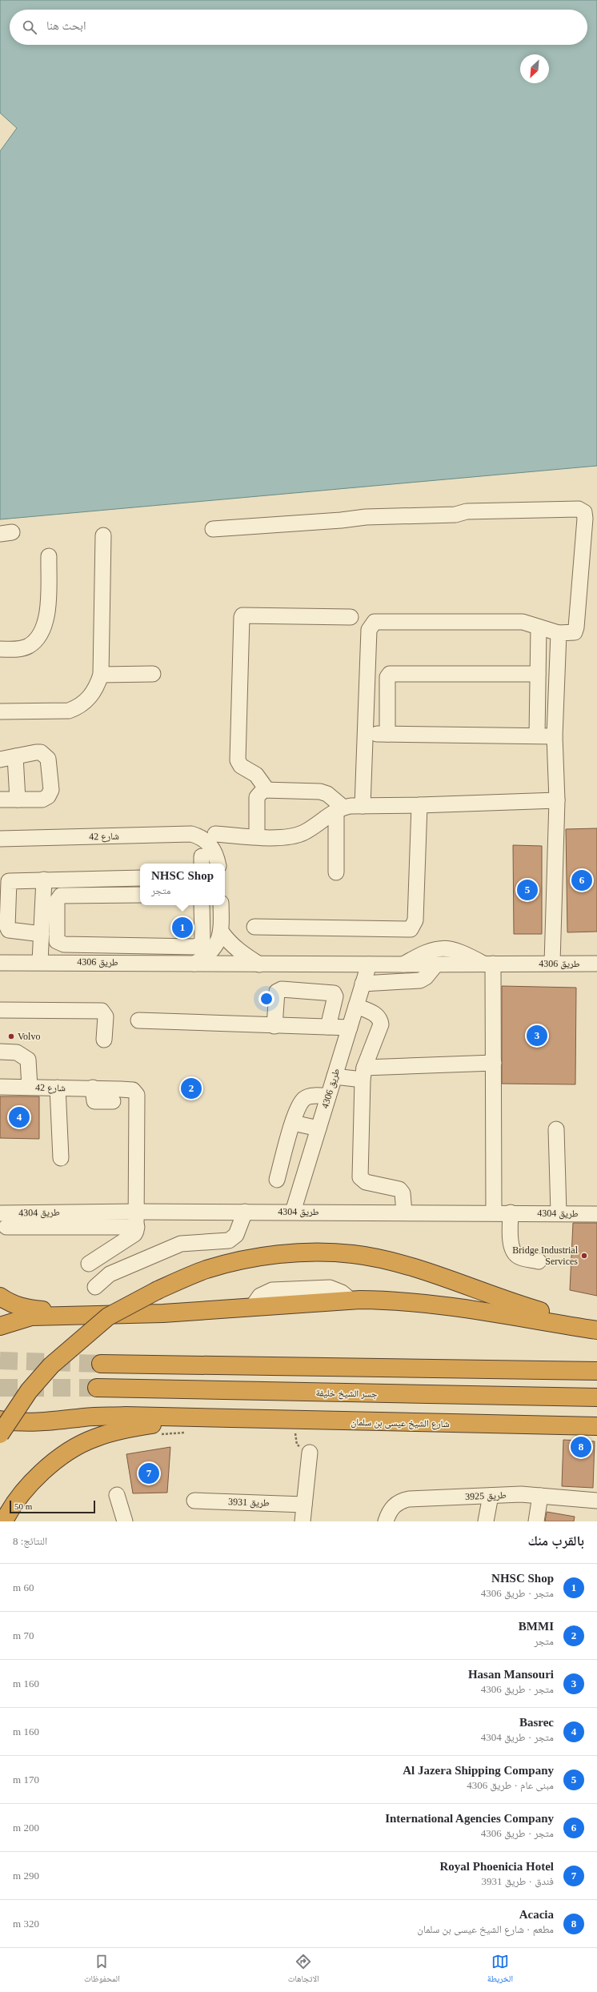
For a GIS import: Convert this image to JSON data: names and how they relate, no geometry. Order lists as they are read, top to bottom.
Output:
{
  "streets": {
    "highway": ["جسر الشيخ خليفة", "شارع الشيخ عيسى بن سلمان"],
    "street": [
      "شارع 42",
      "طريق 4306",
      "طريق 4304",
      "طريق 3925",
      "طريق 3931"
    ]
  },
  "crossings": [
    ["شارع 42", "طريق 4304"],
    ["طريق 4306", "طريق 4304"]
  ],
  "places": ["Volvo", "Bridge Industrial Services"],
  "scale_bar": "50 m",
  "north": "bottom left",
  "page": {
    "search": "ابحث هنا",
    "popup": ["NHSC Shop", "متجر"],
    "pins": [
      "6",
      "5",
      "1",
      "3",
      "2",
      "4",
      "8",
      "7"
    ],
    "scale": "50 m",
    "heading": ["بالقرب منك", "النتائج: 8"],
    "list": [
      {
        "mark": "1",
        "name": "NHSC Shop",
        "note": "متجر · طريق 4306",
        "value": "60 m"
      },
      {
        "mark": "2",
        "name": "BMMI",
        "note": "متجر",
        "value": "70 m"
      },
      {
        "mark": "3",
        "name": "Hasan Mansouri",
        "note": "متجر · طريق 4306",
        "value": "160 m"
      },
      {
        "mark": "4",
        "name": "Basrec",
        "note": "متجر · طريق 4304",
        "value": "160 m"
      },
      {
        "mark": "5",
        "name": "Al Jazera Shipping Company",
        "note": "مبنى عام · طريق 4306",
        "value": "170 m"
      },
      {
        "mark": "6",
        "name": "International Agencies Company",
        "note": "متجر · طريق 4306",
        "value": "200 m"
      },
      {
        "mark": "7",
        "name": "Royal Phoenicia Hotel",
        "note": "فندق · طريق 3931",
        "value": "290 m"
      },
      {
        "mark": "8",
        "name": "Acacia",
        "note": "مطعم · شارع الشيخ عيسى بن سلمان",
        "value": "320 m"
      }
    ],
    "nav": ["الخريطة", "الاتجاهات", "المحفوظات"]
  }
}
